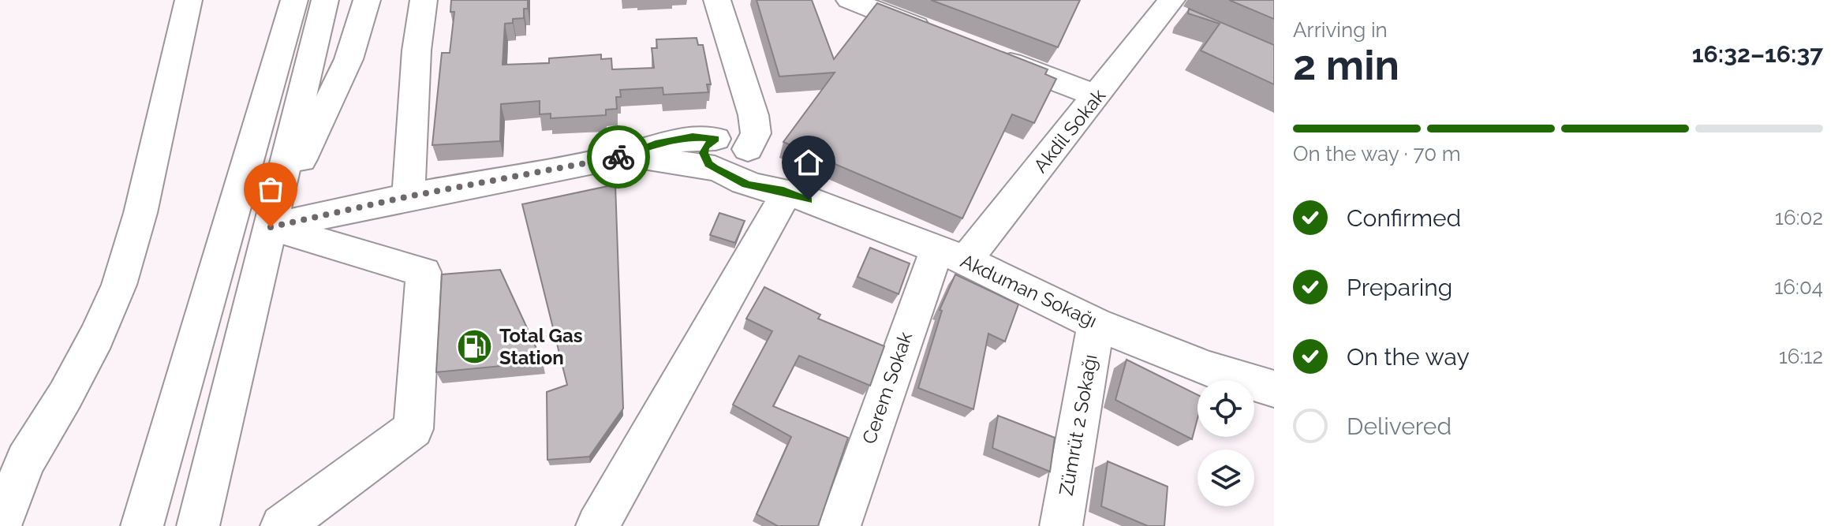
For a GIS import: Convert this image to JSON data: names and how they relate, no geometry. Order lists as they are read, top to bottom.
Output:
{
  "streets": {
    "main road": [
      "Akdil Sokak",
      "Akduman Sokağı",
      "Cerem Sokak",
      "Zümrüt 2 Sokağı"
    ]
  },
  "crossings": [
    ["Akdil Sokak", "Akduman Sokağı"],
    ["Akdil Sokak", "Cerem Sokak"],
    ["Akduman Sokağı", "Cerem Sokak"],
    ["Akduman Sokağı", "Zümrüt 2 Sokağı"]
  ],
  "places": {
    "fuel station": ["Total Gas Station"]
  },
  "page": {
    "heading": ["2 min", "Arriving in", "16:32–16:37"],
    "bar": "On the way · 70 m",
    "list": [
      ["Confirmed", "16:02"],
      ["Preparing", "16:04"],
      ["On the way", "16:12"],
      "Delivered"
    ]
  }
}
